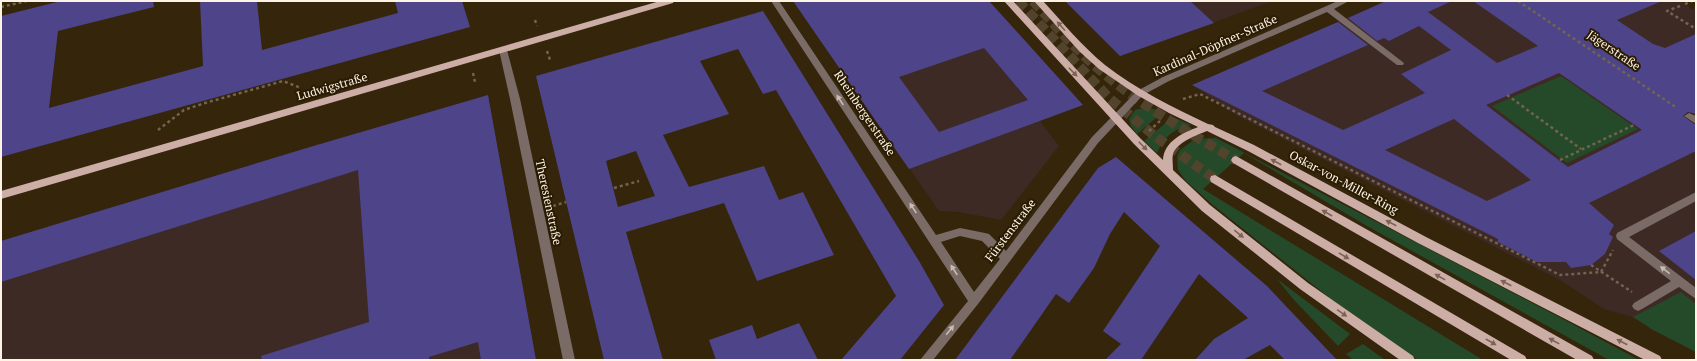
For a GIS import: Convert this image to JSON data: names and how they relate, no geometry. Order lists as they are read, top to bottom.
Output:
{
  "streets": {
    "main road": ["Ludwigstraße", "Oskar-von-Miller-Ring"],
    "street": [
      "Kardinal-Döpfner-Straße",
      "Rheinbergerstraße",
      "Theresienstraße",
      "Fürstenstraße"
    ],
    "path": ["Jägerstraße"]
  },
  "crossings": [
    ["Kardinal-Döpfner-Straße", "Oskar-von-Miller-Ring"],
    ["Kardinal-Döpfner-Straße", "Fürstenstraße"],
    ["Ludwigstraße", "Theresienstraße"],
    ["Rheinbergerstraße", "Fürstenstraße"]
  ],
  "one_way": ["Rheinbergerstraße"]
}
